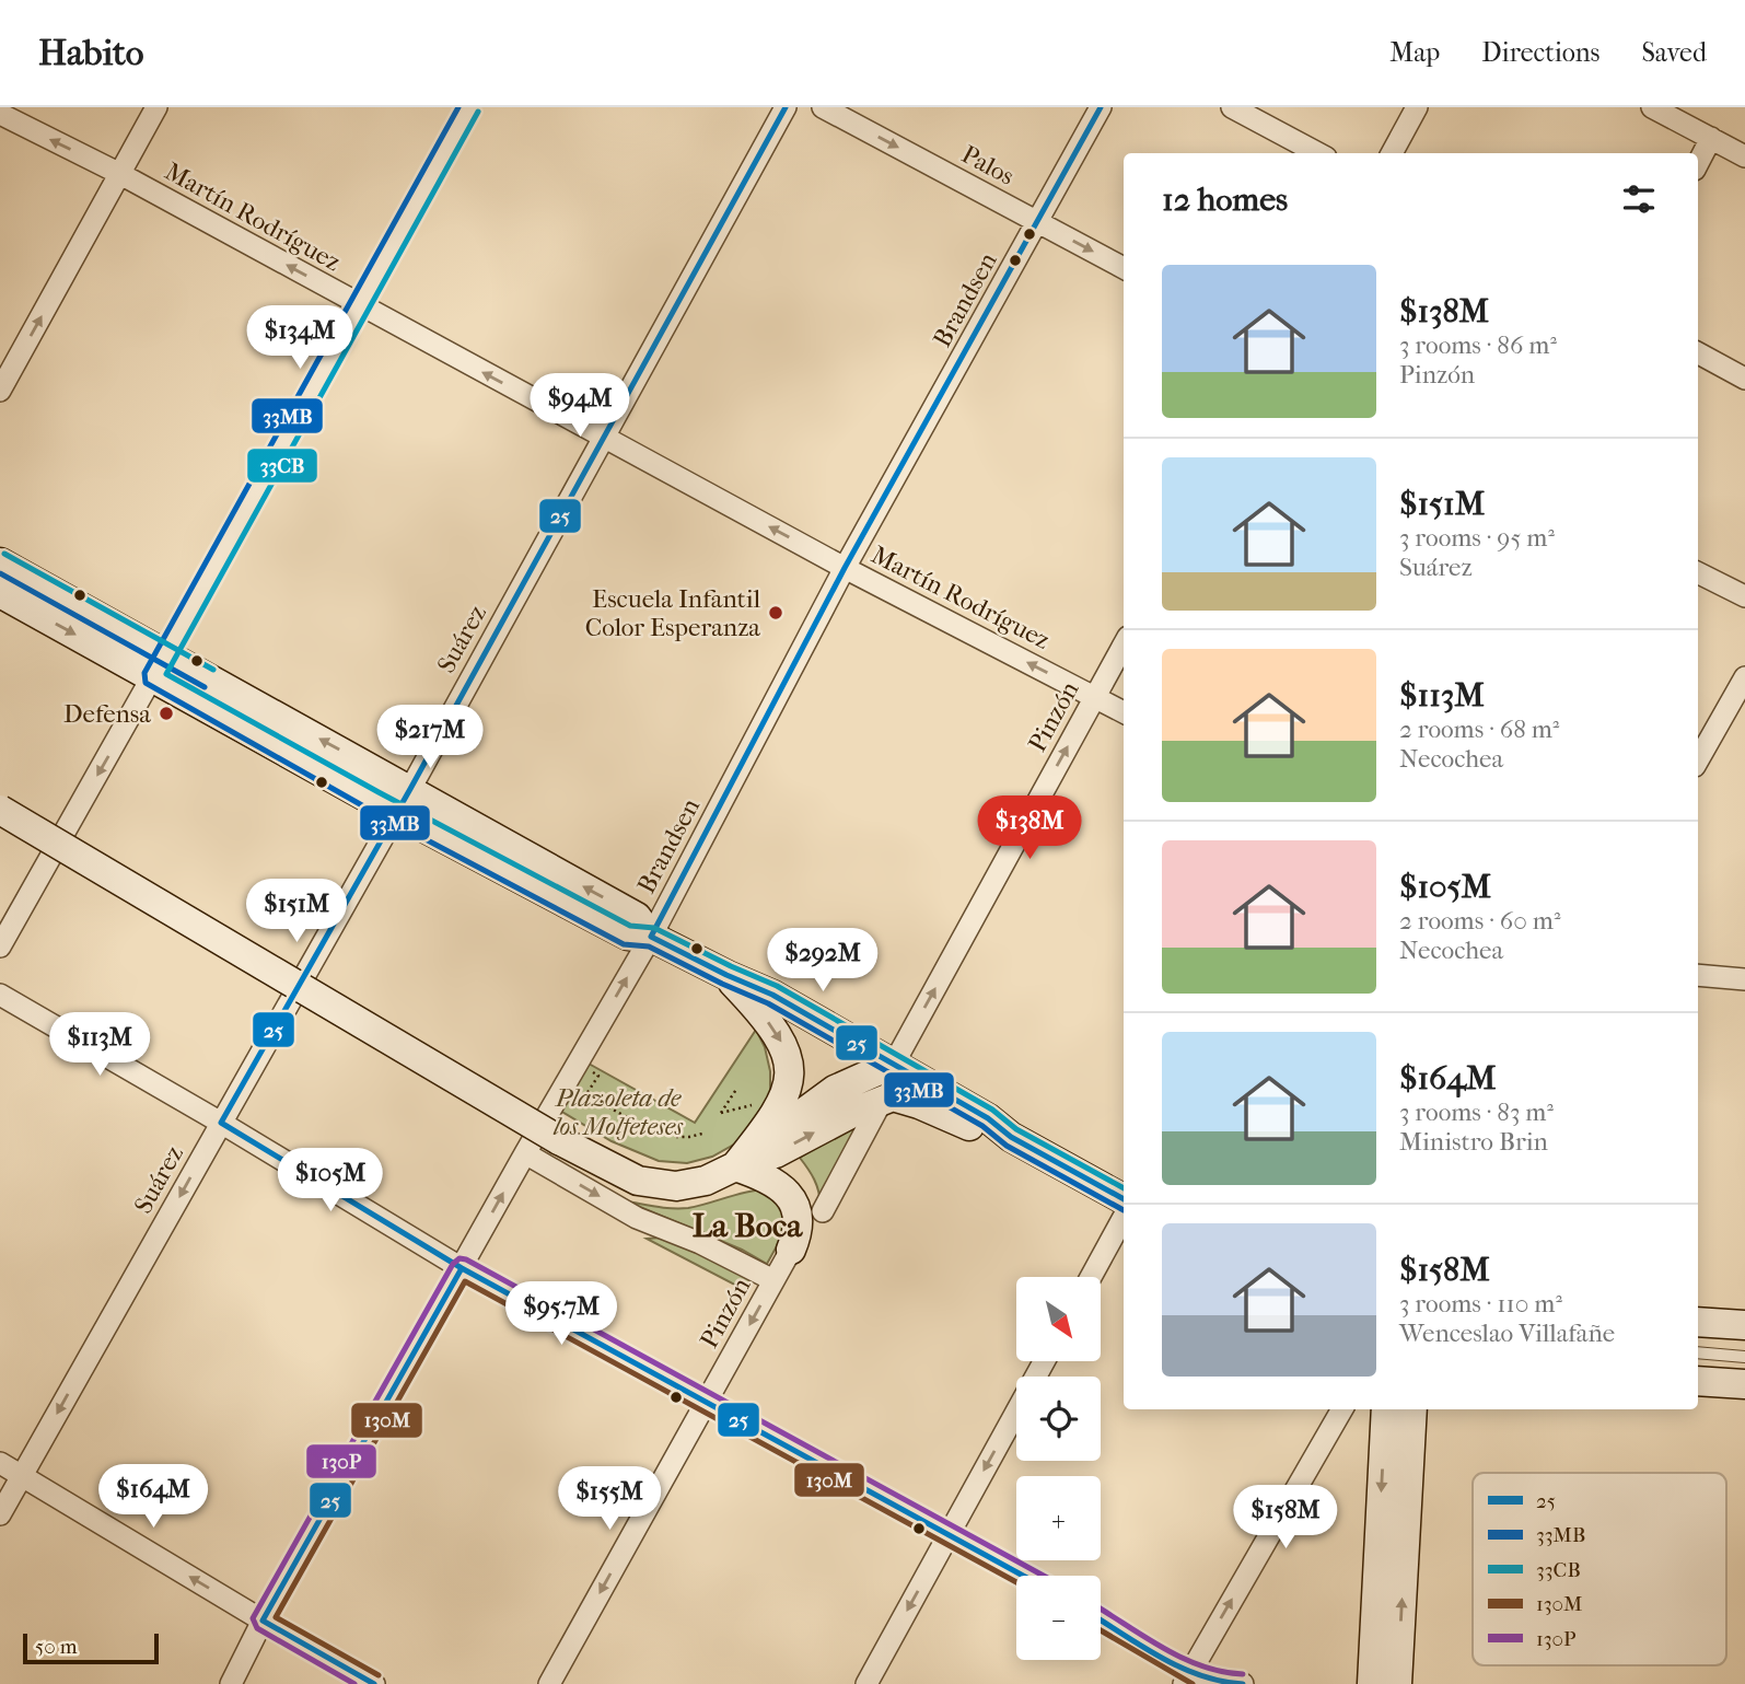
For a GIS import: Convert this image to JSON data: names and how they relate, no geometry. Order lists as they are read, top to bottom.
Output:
{
  "streets": {
    "street": [
      "Palos",
      "Martín Rodríguez",
      "Brandsen",
      "Suárez",
      "Pinzón"
    ]
  },
  "crossings": [
    ["Palos", "Brandsen"],
    ["Martín Rodríguez", "Brandsen"],
    ["Martín Rodríguez", "Suárez"],
    ["Martín Rodríguez", "Pinzón"]
  ],
  "one_way": ["Palos", "Martín Rodríguez"],
  "districts": ["La Boca"],
  "parks": ["Plazoleta de los Molfeteses"],
  "places": ["Escuela Infantil Color Esperanza", "Defensa"],
  "lines": [
    "transit line 25",
    "transit line 33MB",
    "transit line 33CB",
    "transit line 130P",
    "transit line 130M"
  ],
  "legend": [
    "25",
    "33MB",
    "33CB",
    "130M",
    "130P"
  ],
  "scale_bar": "50 m",
  "north": "bottom right",
  "page": {
    "header": "Habito",
    "nav": ["Map", "Directions", "Saved"],
    "heading": "12 homes",
    "list": [
      {
        "name": "$138M",
        "note": "3 rooms · 86 m² · Pinzón"
      },
      {
        "name": "$151M",
        "note": "3 rooms · 95 m² · Suárez"
      },
      {
        "name": "$113M",
        "note": "2 rooms · 68 m² · Necochea"
      },
      {
        "name": "$105M",
        "note": "2 rooms · 60 m² · Necochea"
      },
      {
        "name": "$164M",
        "note": "3 rooms · 83 m² · Ministro Brin"
      },
      {
        "name": "$158M",
        "note": "3 rooms · 110 m² · Wenceslao Villafañe"
      }
    ],
    "price": [
      "$134M",
      "$94M",
      "$217M",
      "$138M",
      "$151M",
      "$292M",
      "$113M",
      "$105M",
      "$95.7M",
      "$164M",
      "$155M",
      "$158M"
    ],
    "map_buttons": ["+", "−"],
    "scale": "50 m"
  }
}
